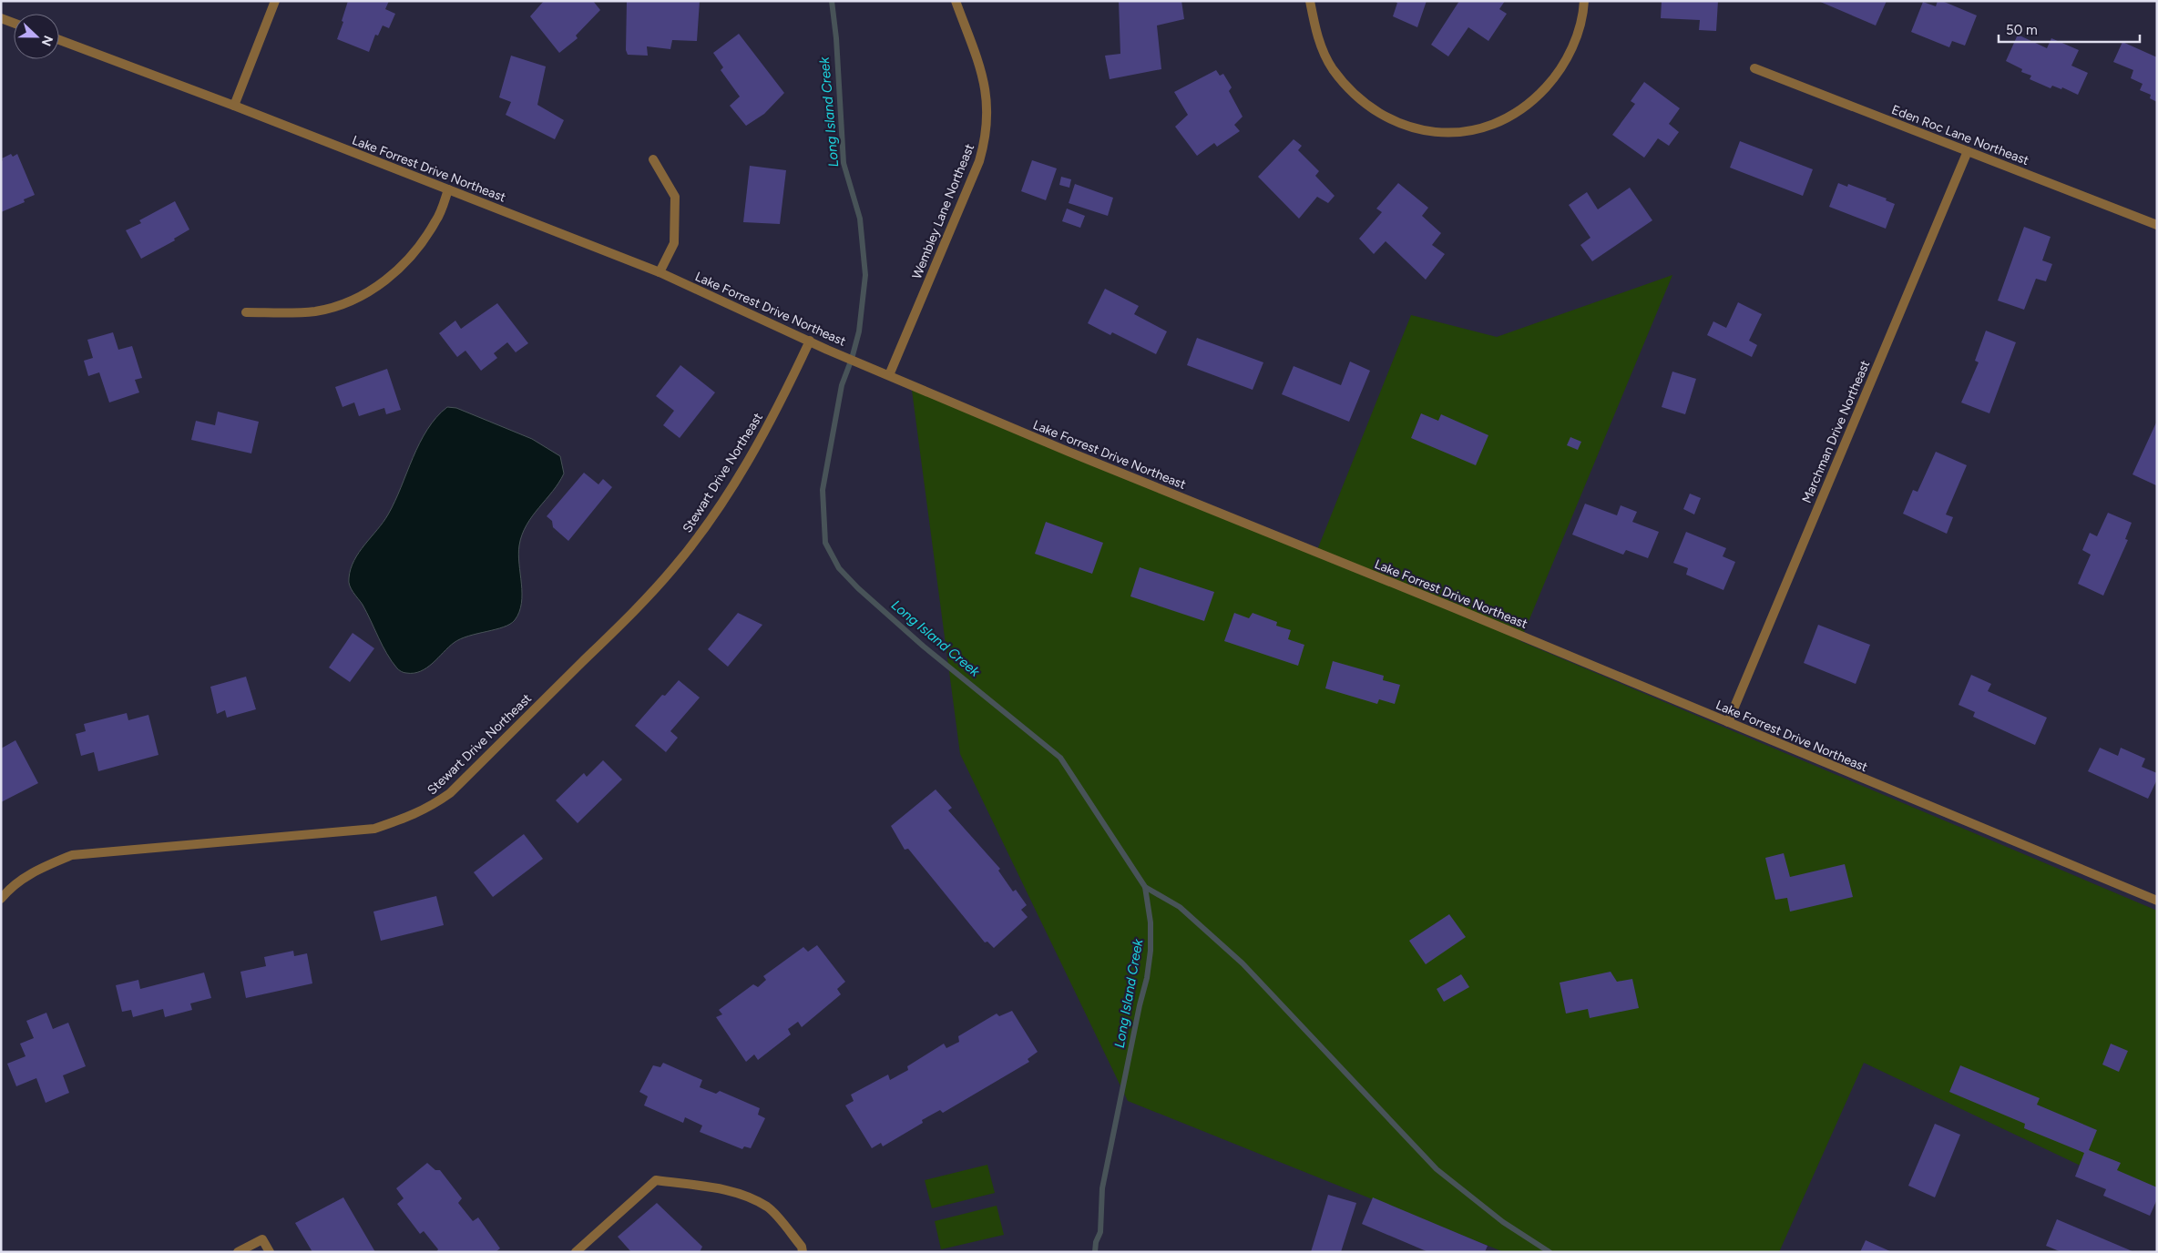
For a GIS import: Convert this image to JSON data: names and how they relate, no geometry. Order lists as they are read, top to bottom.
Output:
{
  "streets": {
    "street": [
      "Eden Roc Lane Northeast",
      "Lake Forrest Drive Northeast",
      "Wembley Lane Northeast",
      "Marchman Drive Northeast",
      "Stewart Drive Northeast"
    ]
  },
  "crossings": [
    ["Eden Roc Lane Northeast", "Marchman Drive Northeast"],
    ["Lake Forrest Drive Northeast", "Wembley Lane Northeast"],
    ["Lake Forrest Drive Northeast", "Marchman Drive Northeast"],
    ["Lake Forrest Drive Northeast", "Stewart Drive Northeast"]
  ],
  "water": ["Long Island Creek"],
  "scale_bar": "50 m",
  "north": "right"
}
